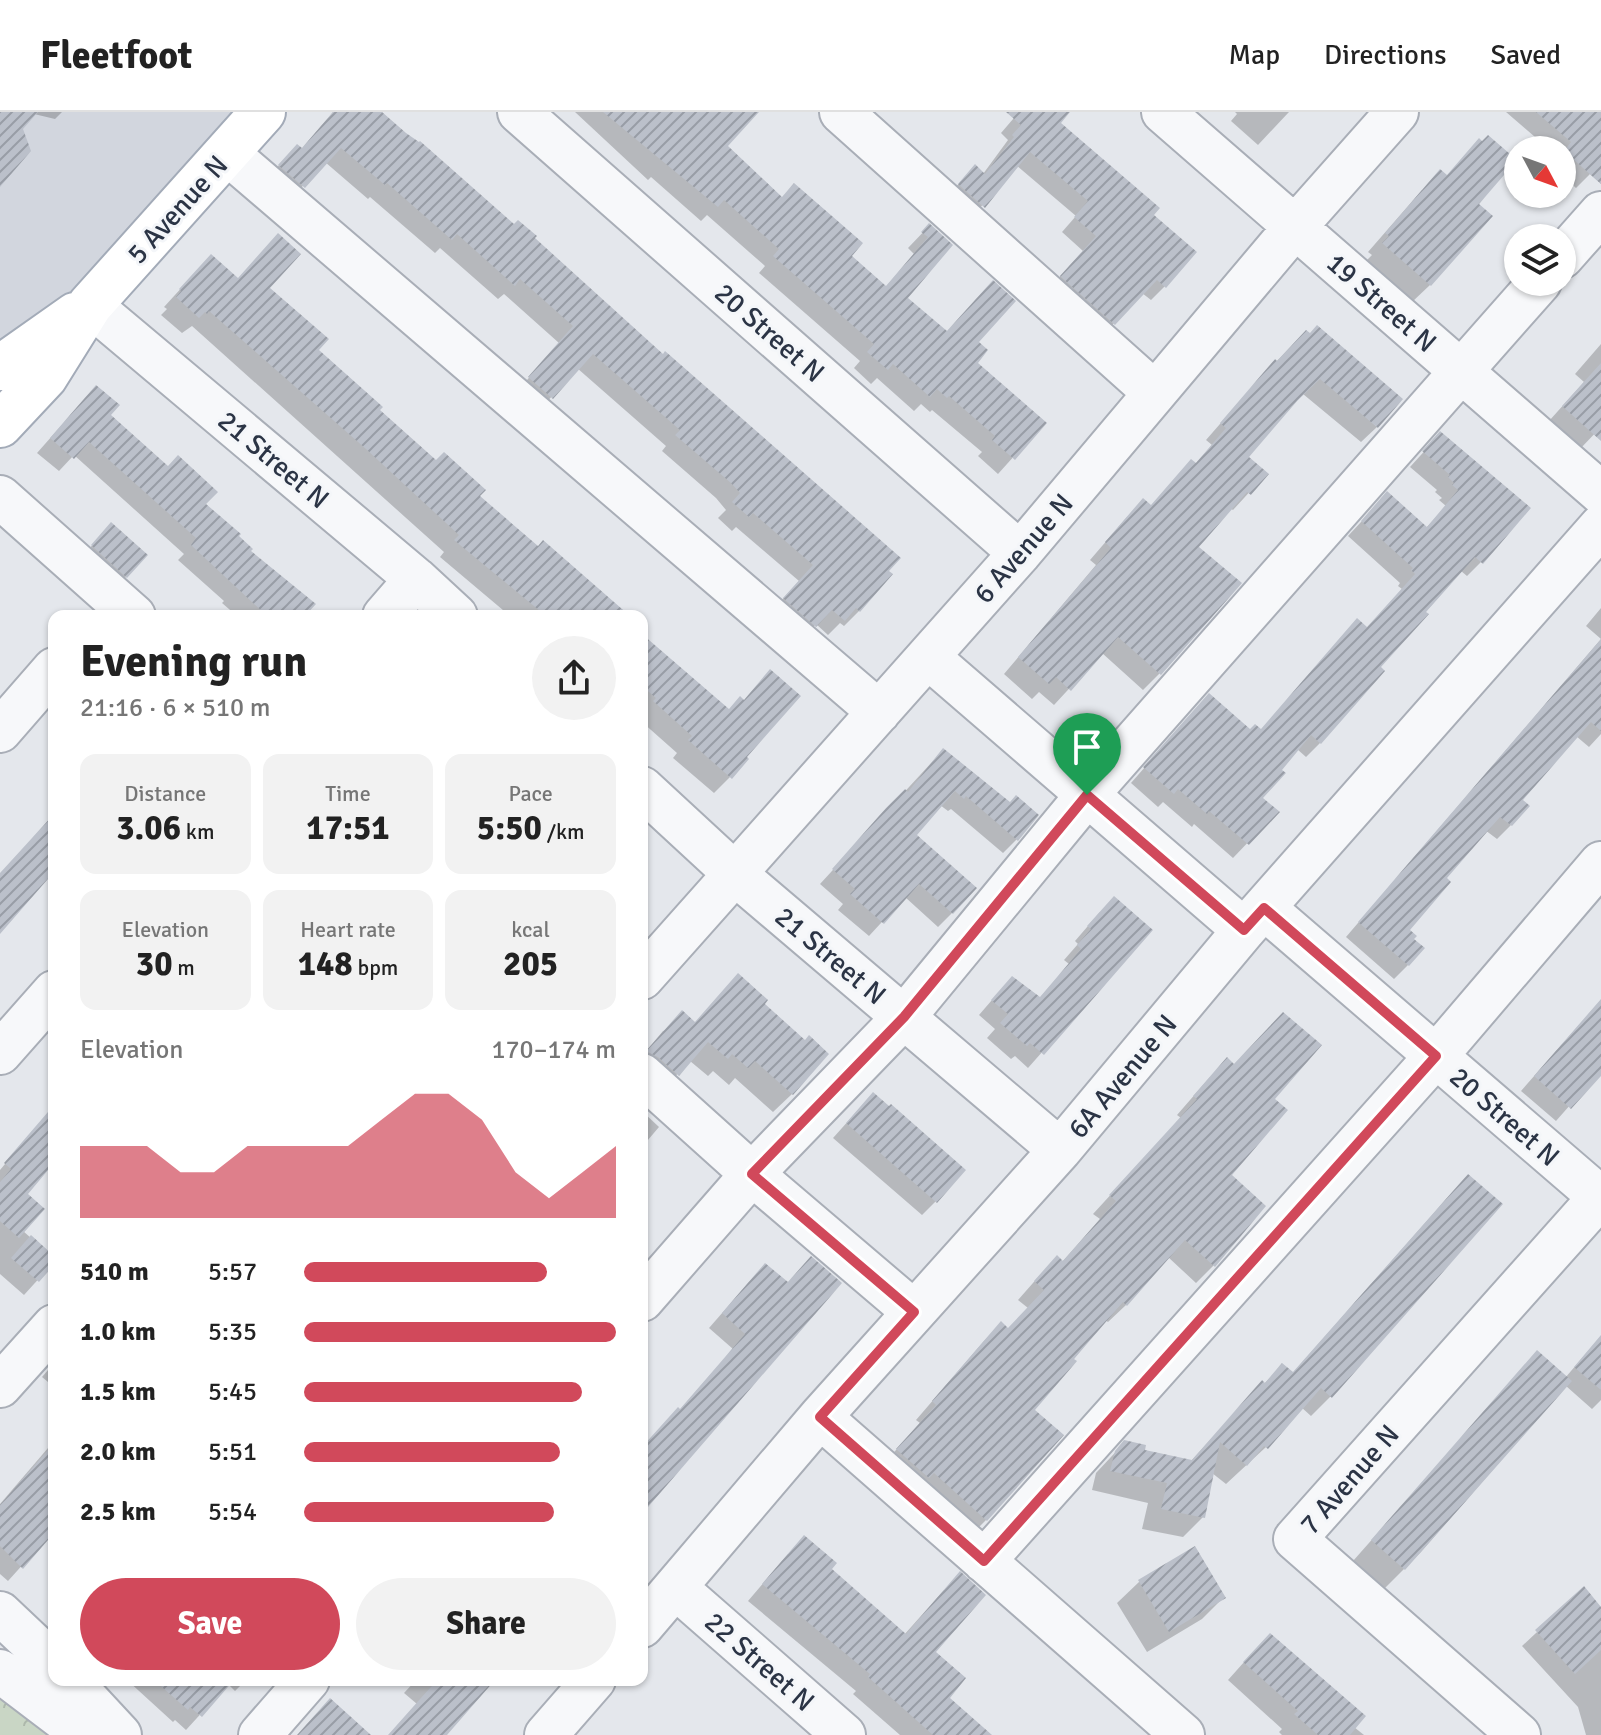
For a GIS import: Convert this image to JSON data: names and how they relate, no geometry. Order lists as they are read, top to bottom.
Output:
{
  "streets": {
    "main road": ["5 Avenue N"],
    "street": [
      "19 Street N",
      "20 Street N",
      "21 Street N",
      "6 Avenue N",
      "6A Avenue N",
      "7 Avenue N",
      "22 Street N"
    ]
  },
  "crossings": [
    ["5 Avenue N", "21 Street N"],
    ["19 Street N", "6 Avenue N"],
    ["20 Street N", "6 Avenue N"],
    ["20 Street N", "6A Avenue N"],
    ["20 Street N", "7 Avenue N"],
    ["21 Street N", "6 Avenue N"],
    ["21 Street N", "6A Avenue N"],
    ["6A Avenue N", "22 Street N"]
  ],
  "north": "bottom right",
  "page": {
    "header": "Fleetfoot",
    "nav": ["Map", "Directions", "Saved"],
    "heading": ["Evening run", "21:16 · 6 × 510 m"],
    "stats": [
      ["Distance", "3.06 km"],
      ["Time", "17:51"],
      ["Pace", "5:50 /km"],
      ["Elevation", "30 m"],
      ["Heart rate", "148 bpm"],
      ["kcal", "205"]
    ],
    "chart": ["Elevation", "170–174 m"],
    "list": [
      {
        "name": "510 m",
        "note": "5:57"
      },
      {
        "name": "1.0 km",
        "note": "5:35"
      },
      {
        "name": "1.5 km",
        "note": "5:45"
      },
      {
        "name": "2.0 km",
        "note": "5:51"
      },
      {
        "name": "2.5 km",
        "note": "5:54"
      }
    ],
    "buttons": ["Save", "Share"]
  }
}
